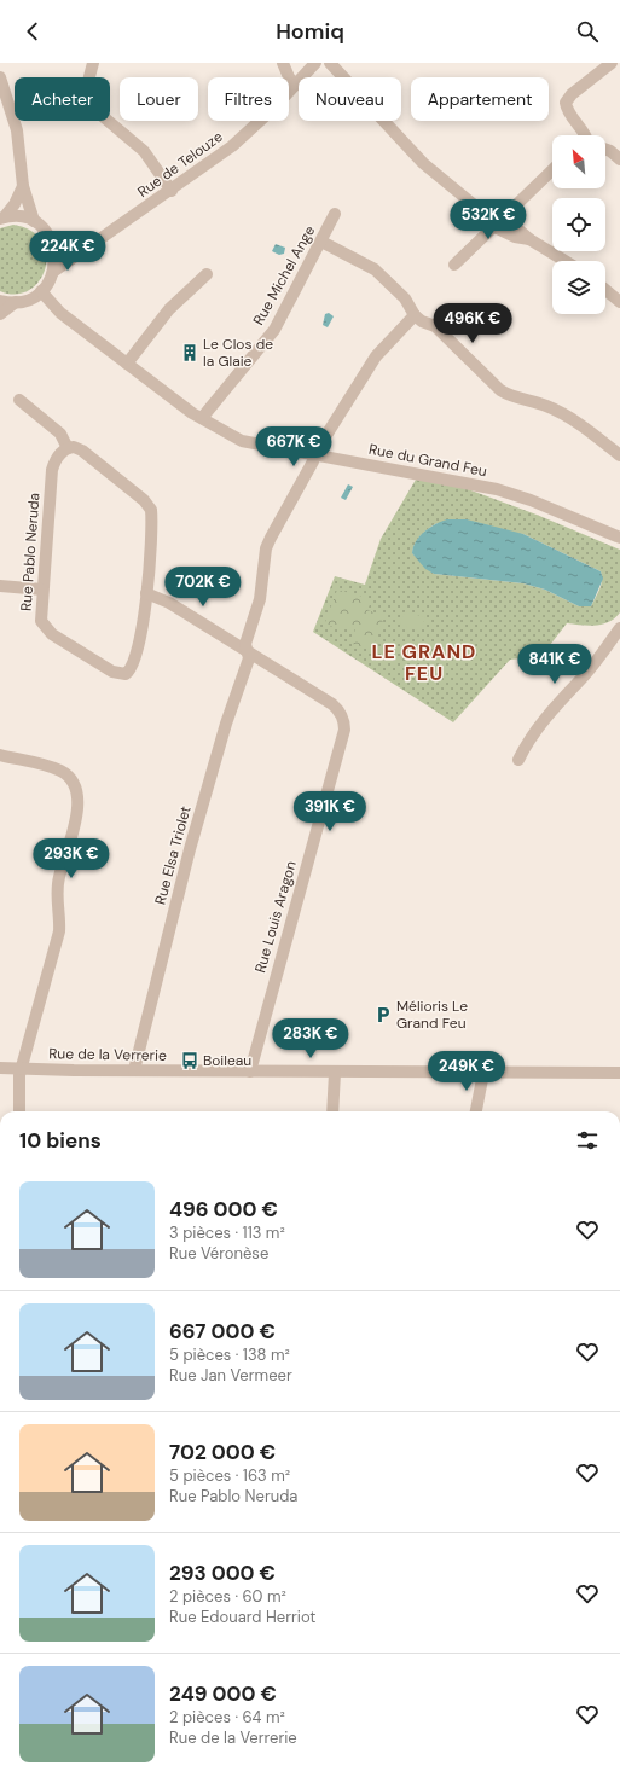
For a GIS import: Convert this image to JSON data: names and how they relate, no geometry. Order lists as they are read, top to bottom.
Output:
{
  "streets": {
    "street": [
      "Rue de Telouze",
      "Rue Michel Ange",
      "Rue du Grand Feu",
      "Rue Pablo Neruda",
      "Rue Elsa Triolet",
      "Rue Louis Aragon",
      "Rue de la Verrerie"
    ]
  },
  "crossings": [
    ["Rue Michel Ange", "Rue du Grand Feu"],
    ["Rue du Grand Feu", "Rue Elsa Triolet"],
    ["Rue Elsa Triolet", "Rue Louis Aragon"],
    ["Rue Elsa Triolet", "Rue de la Verrerie"],
    ["Rue Louis Aragon", "Rue de la Verrerie"]
  ],
  "districts": ["LE GRAND FEU"],
  "places": {
    "building": ["Le Clos de la Glaie"],
    "parking": ["Mélioris Le Grand Feu"],
    "bus stop": ["Boileau"]
  },
  "north": "top left",
  "page": {
    "header": "Homiq",
    "chip": [
      "Acheter",
      "Louer",
      "Filtres",
      "Nouveau",
      "Appartement"
    ],
    "price": [
      "532K €",
      "224K €",
      "496K €",
      "667K €",
      "702K €",
      "841K €",
      "391K €",
      "293K €",
      "283K €",
      "249K €"
    ],
    "heading": "10 biens",
    "list": [
      {
        "name": "496 000 €",
        "note": "3 pièces · 113 m² · Rue Véronèse"
      },
      {
        "name": "667 000 €",
        "note": "5 pièces · 138 m² · Rue Jan Vermeer"
      },
      {
        "name": "702 000 €",
        "note": "5 pièces · 163 m² · Rue Pablo Neruda"
      },
      {
        "name": "293 000 €",
        "note": "2 pièces · 60 m² · Rue Edouard Herriot"
      },
      {
        "name": "249 000 €",
        "note": "2 pièces · 64 m² · Rue de la Verrerie"
      }
    ]
  }
}
